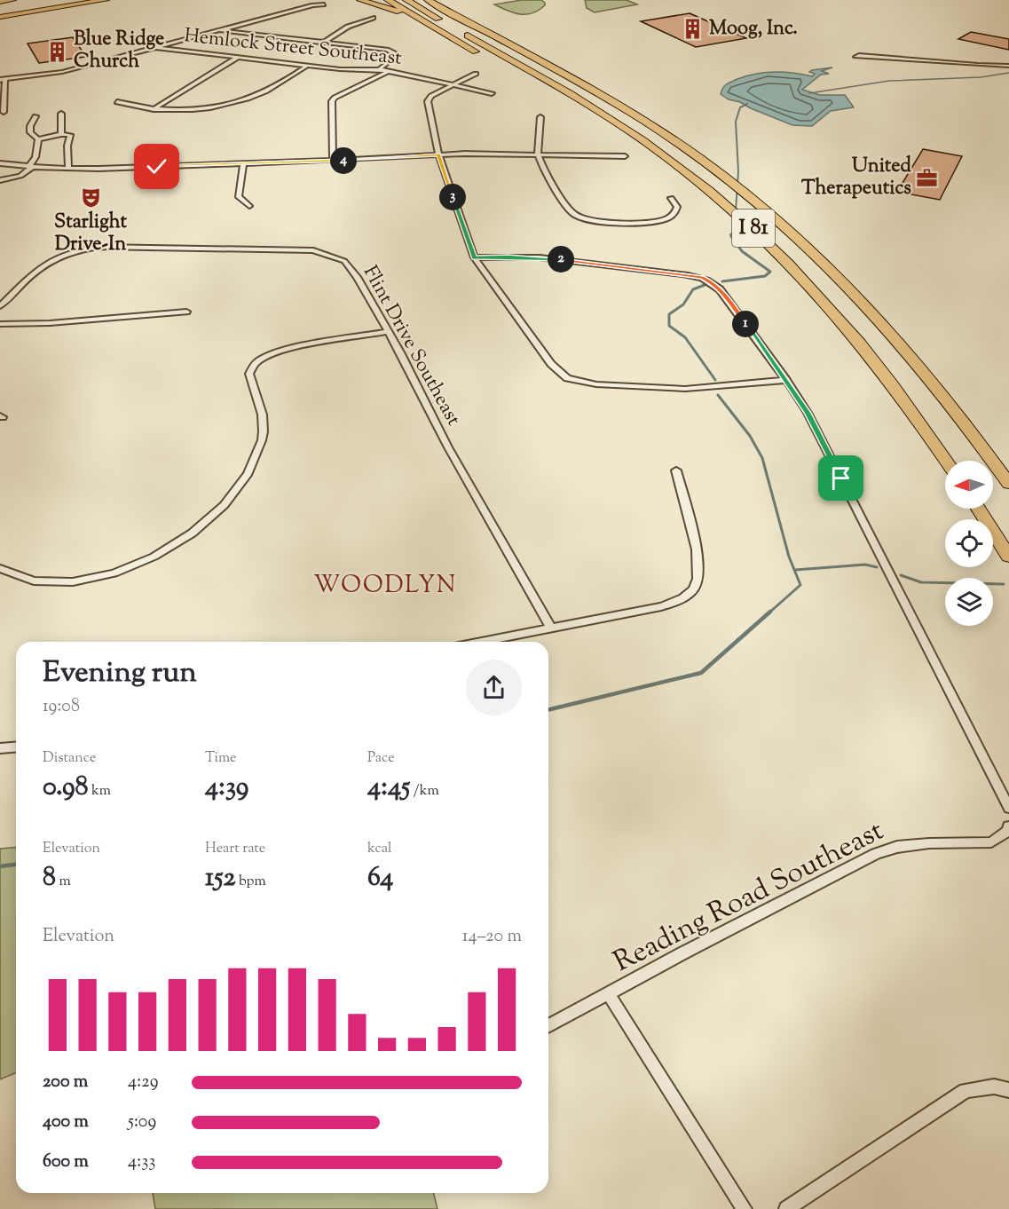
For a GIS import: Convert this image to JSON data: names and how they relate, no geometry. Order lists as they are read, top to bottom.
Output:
{
  "streets": {
    "highway": ["I 81"],
    "street": ["Hemlock Street Southeast", "Flint Drive Southeast", "Reading Road Southeast"]
  },
  "districts": ["WOODLYN"],
  "places": {
    "building": ["Moog, Inc.", "Blue Ridge Church"],
    "office": ["United Therapeutics"],
    "theatre": ["Starlight Drive-In"]
  },
  "north": "left",
  "page": {
    "pins": [
      "4",
      "3",
      "2",
      "1"
    ],
    "heading": ["Evening run", "19:08"],
    "stats": [
      ["Distance", "0.98 km"],
      ["Time", "4:39"],
      ["Pace", "4:45 /km"],
      ["Elevation", "8 m"],
      ["Heart rate", "152 bpm"],
      ["kcal", "64"]
    ],
    "chart": ["Elevation", "14–20 m"],
    "list": [
      {
        "name": "200 m",
        "note": "4:29"
      },
      {
        "name": "400 m",
        "note": "5:09"
      },
      {
        "name": "600 m",
        "note": "4:33"
      }
    ]
  }
}
